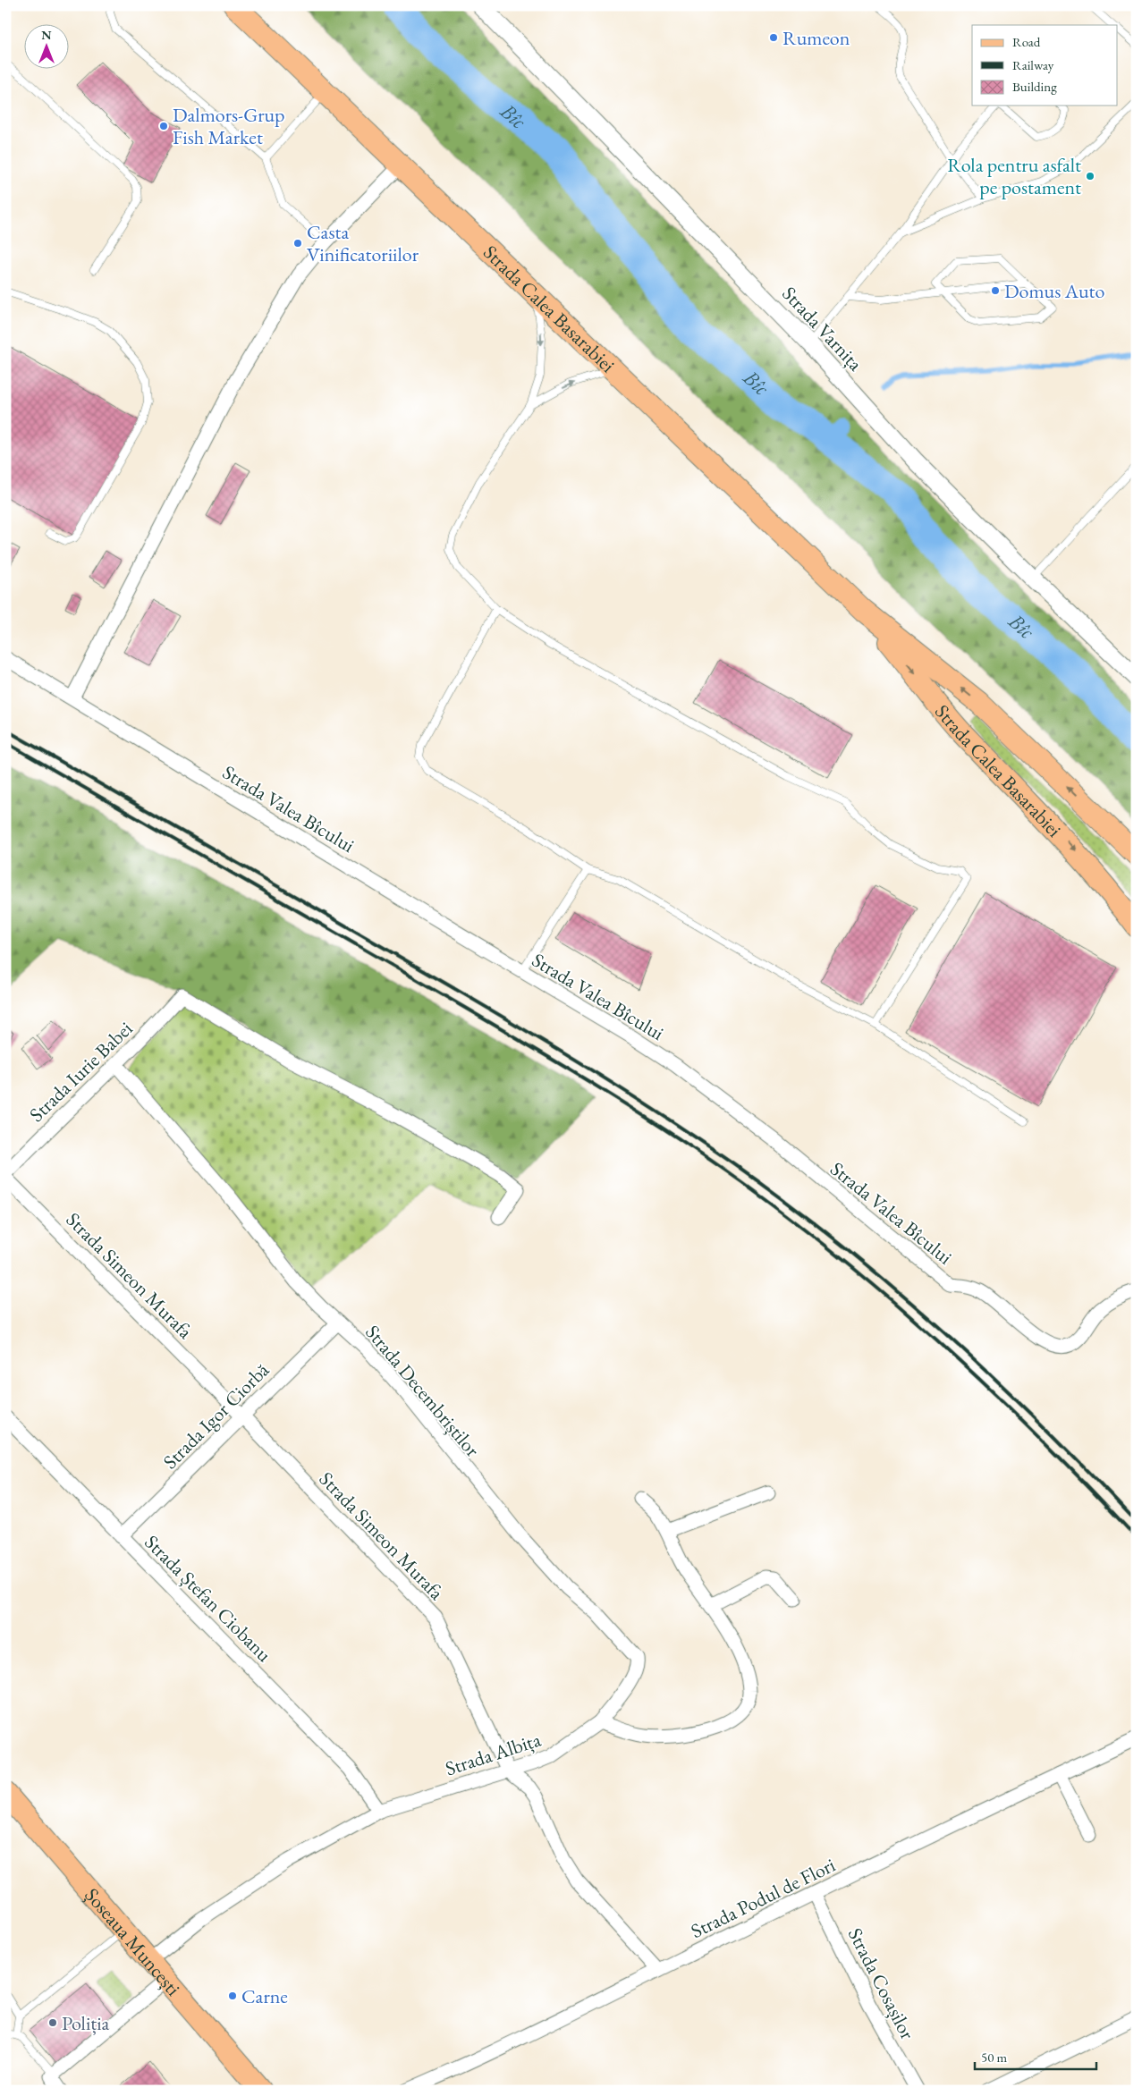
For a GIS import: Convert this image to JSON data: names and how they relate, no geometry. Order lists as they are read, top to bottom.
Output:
{
  "streets": {
    "main road": ["Strada Calea Basarabiei", "Șoseaua Muncești"],
    "street": [
      "Strada Varnița",
      "Strada Valea Bîcului",
      "Strada Iurie Babei",
      "Strada Simeon Murafa",
      "Strada Decembriștilor",
      "Strada Igor Ciorbă",
      "Strada Ștefan Ciobanu",
      "Strada Albița",
      "Strada Podul de Flori",
      "Strada Cosașilor"
    ]
  },
  "crossings": [
    ["Strada Iurie Babei", "Strada Decembriștilor"],
    ["Strada Simeon Murafa", "Strada Igor Ciorbă"],
    ["Strada Simeon Murafa", "Strada Albița"],
    ["Strada Simeon Murafa", "Strada Podul de Flori"],
    ["Strada Decembriștilor", "Strada Igor Ciorbă"],
    ["Strada Decembriștilor", "Strada Albița"],
    ["Strada Igor Ciorbă", "Strada Ștefan Ciobanu"],
    ["Strada Ștefan Ciobanu", "Strada Albița"],
    ["Strada Albița", "Șoseaua Muncești"],
    ["Strada Podul de Flori", "Strada Cosașilor"]
  ],
  "water": ["Bîc"],
  "places": [
    "Rumeon",
    "Dalmors-Grup Fish Market",
    "Rola pentru asfalt pe postament",
    "Casta Vinificatoriilor",
    "Domus Auto",
    "Carne",
    "Poliția"
  ],
  "legend": ["Road", "Railway", "Building"],
  "scale_bar": "50 m",
  "north": "top"
}
